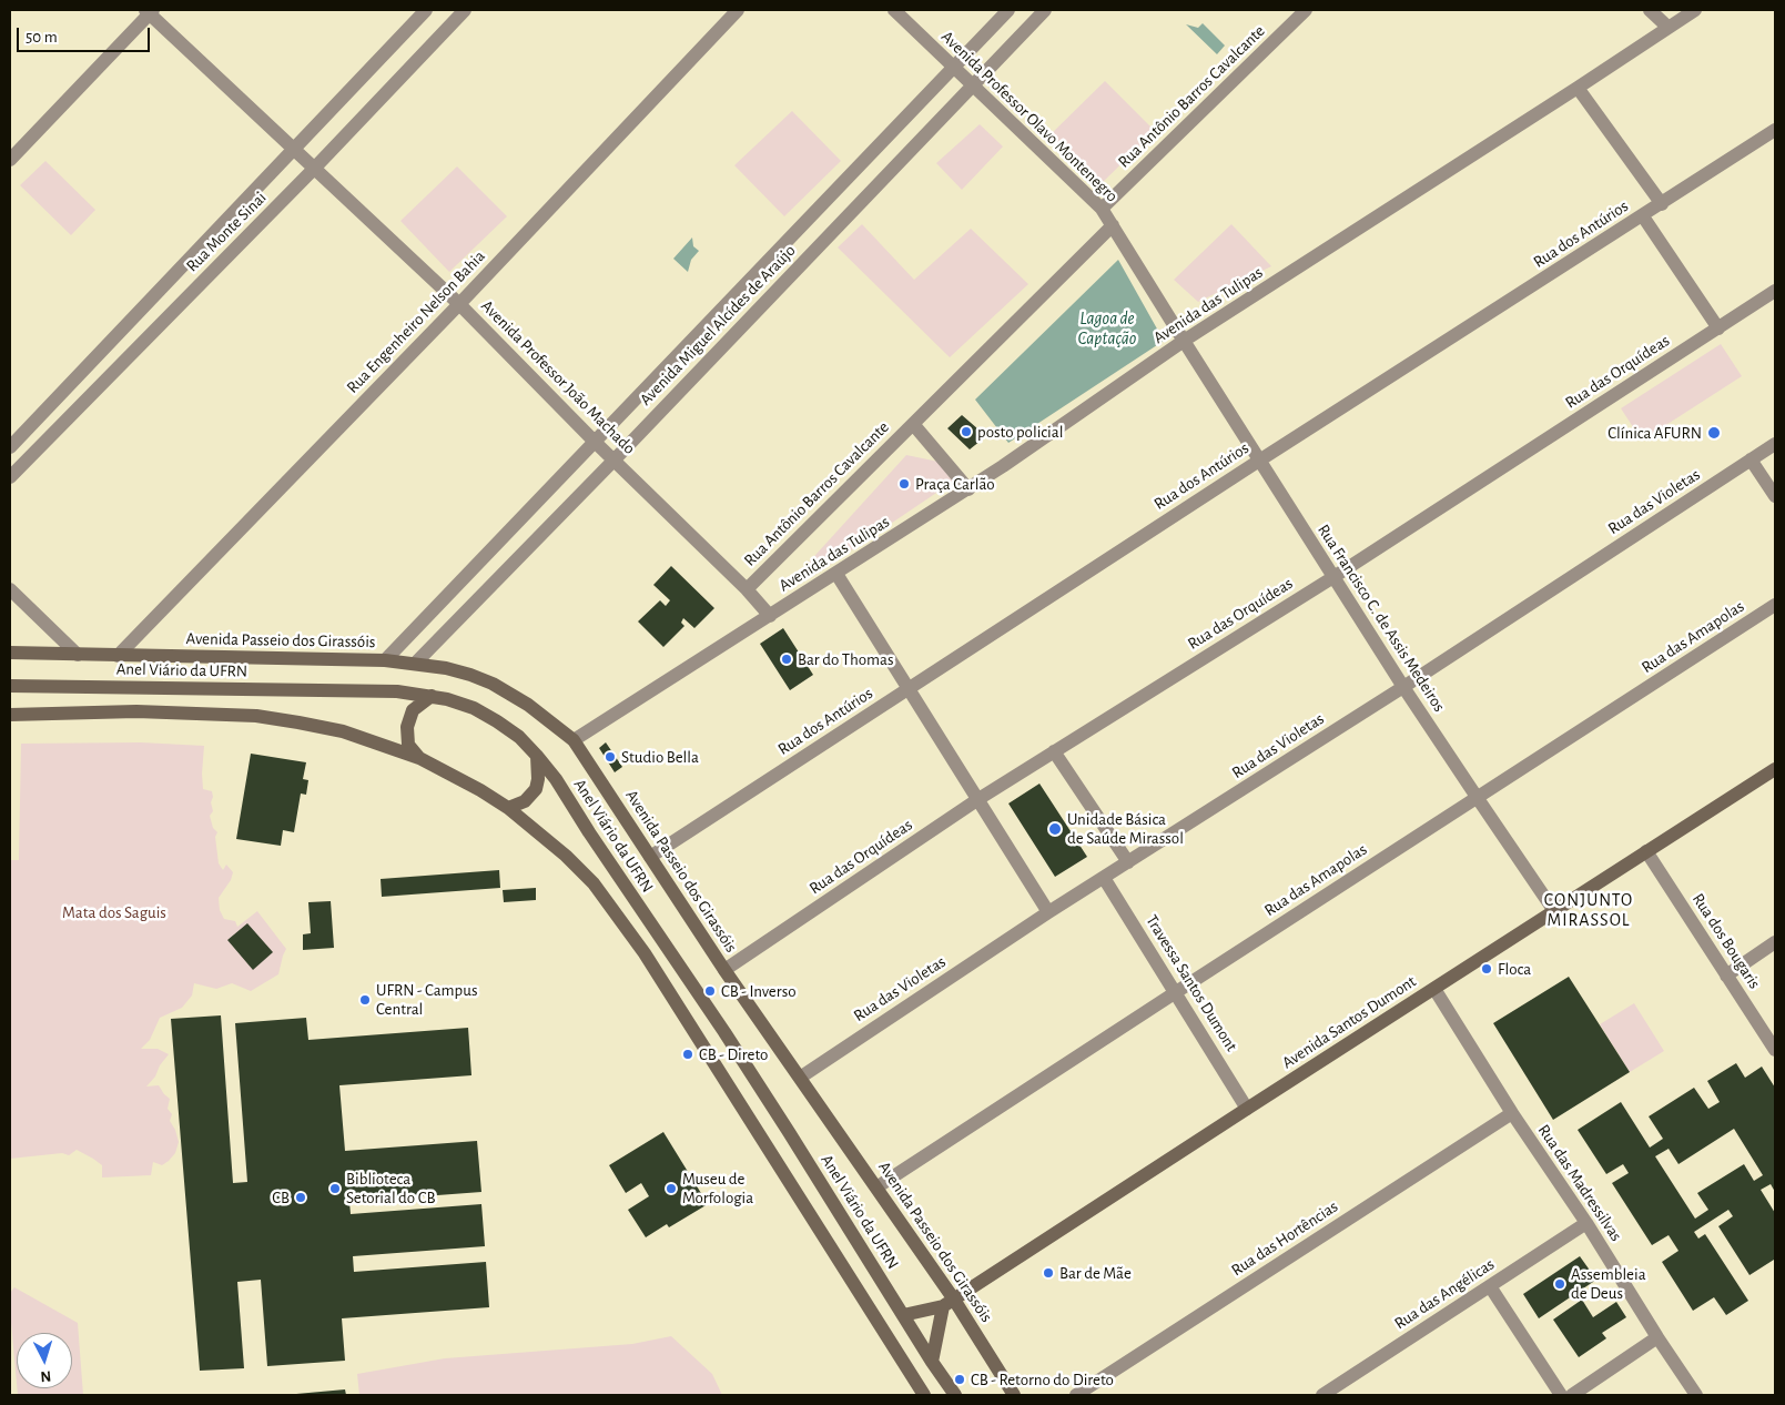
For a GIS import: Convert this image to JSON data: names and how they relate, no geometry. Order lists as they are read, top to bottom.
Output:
{
  "streets": {
    "main road": ["Avenida Passeio dos Girassóis", "Anel Viário da UFRN", "Avenida Santos Dumont"],
    "street": [
      "Rua Antônio Barros Cavalcante",
      "Avenida Professor Olavo Montenegro",
      "Rua Monte Sinai",
      "Rua dos Antúrios",
      "Avenida das Tulipas",
      "Rua Engenheiro Nelson Bahia",
      "Avenida Miguel Alcídes de Araújo",
      "Rua das Orquídeas",
      "Avenida Professor João Machado",
      "Rua das Violetas",
      "Rua Francisco C. de Assis Medeiros",
      "Rua das Amapolas",
      "Rua dos Bougaris",
      "Travessa Santos Dumont",
      "Rua das Madressilvas",
      "Rua das Hortências",
      "Rua das Angélicas"
    ]
  },
  "crossings": [
    ["Rua Antônio Barros Cavalcante", "Avenida Professor Olavo Montenegro"],
    ["Rua Antônio Barros Cavalcante", "Avenida das Tulipas"],
    ["Rua Antônio Barros Cavalcante", "Avenida Professor João Machado"],
    ["Avenida Professor Olavo Montenegro", "Avenida das Tulipas"],
    ["Avenida Professor Olavo Montenegro", "Avenida Miguel Alcídes de Araújo"],
    ["Avenida Professor Olavo Montenegro", "Rua Francisco C. de Assis Medeiros"],
    ["Rua Monte Sinai", "Avenida Professor João Machado"],
    ["Rua dos Antúrios", "Rua Francisco C. de Assis Medeiros"],
    ["Rua dos Antúrios", "Avenida Passeio dos Girassóis"],
    ["Avenida das Tulipas", "Avenida Professor João Machado"],
    ["Avenida das Tulipas", "Rua Francisco C. de Assis Medeiros"],
    ["Avenida das Tulipas", "Avenida Passeio dos Girassóis"],
    ["Rua Engenheiro Nelson Bahia", "Avenida Professor João Machado"],
    ["Rua Engenheiro Nelson Bahia", "Avenida Passeio dos Girassóis"],
    ["Avenida Miguel Alcídes de Araújo", "Avenida Professor João Machado"],
    ["Avenida Miguel Alcídes de Araújo", "Avenida Passeio dos Girassóis"],
    ["Rua das Orquídeas", "Rua Francisco C. de Assis Medeiros"],
    ["Rua das Orquídeas", "Avenida Passeio dos Girassóis"],
    ["Rua das Violetas", "Rua Francisco C. de Assis Medeiros"],
    ["Rua das Violetas", "Avenida Passeio dos Girassóis"],
    ["Rua das Violetas", "Travessa Santos Dumont"],
    ["Rua Francisco C. de Assis Medeiros", "Rua das Amapolas"],
    ["Rua Francisco C. de Assis Medeiros", "Avenida Santos Dumont"],
    ["Rua das Amapolas", "Avenida Passeio dos Girassóis"],
    ["Rua das Amapolas", "Travessa Santos Dumont"],
    ["Avenida Passeio dos Girassóis", "Avenida Santos Dumont"],
    ["Anel Viário da UFRN", "Avenida Santos Dumont"],
    ["Rua dos Bougaris", "Avenida Santos Dumont"],
    ["Travessa Santos Dumont", "Avenida Santos Dumont"],
    ["Avenida Santos Dumont", "Rua das Madressilvas"],
    ["Rua das Madressilvas", "Rua das Hortências"],
    ["Rua das Madressilvas", "Rua das Angélicas"]
  ],
  "districts": ["CONJUNTO MIRASSOL"],
  "water": ["Lagoa de Captação"],
  "parks": ["Mata dos Saguis"],
  "places": [
    "posto policial",
    "Clínica AFURN",
    "Praça Carlão",
    "Bar do Thomas",
    "Studio Bella",
    "Unidade Básica de Saúde Mirassol",
    "Floca",
    "CB - Inverso",
    "UFRN - Campus Central",
    "CB - Direto",
    "Biblioteca Setorial do CB",
    "Museu de Morfologia",
    "CB",
    "Bar de Mãe",
    "Assembleia de Deus",
    "CB - Retorno do Direto"
  ],
  "scale_bar": "50 m",
  "north": "bottom"
}
